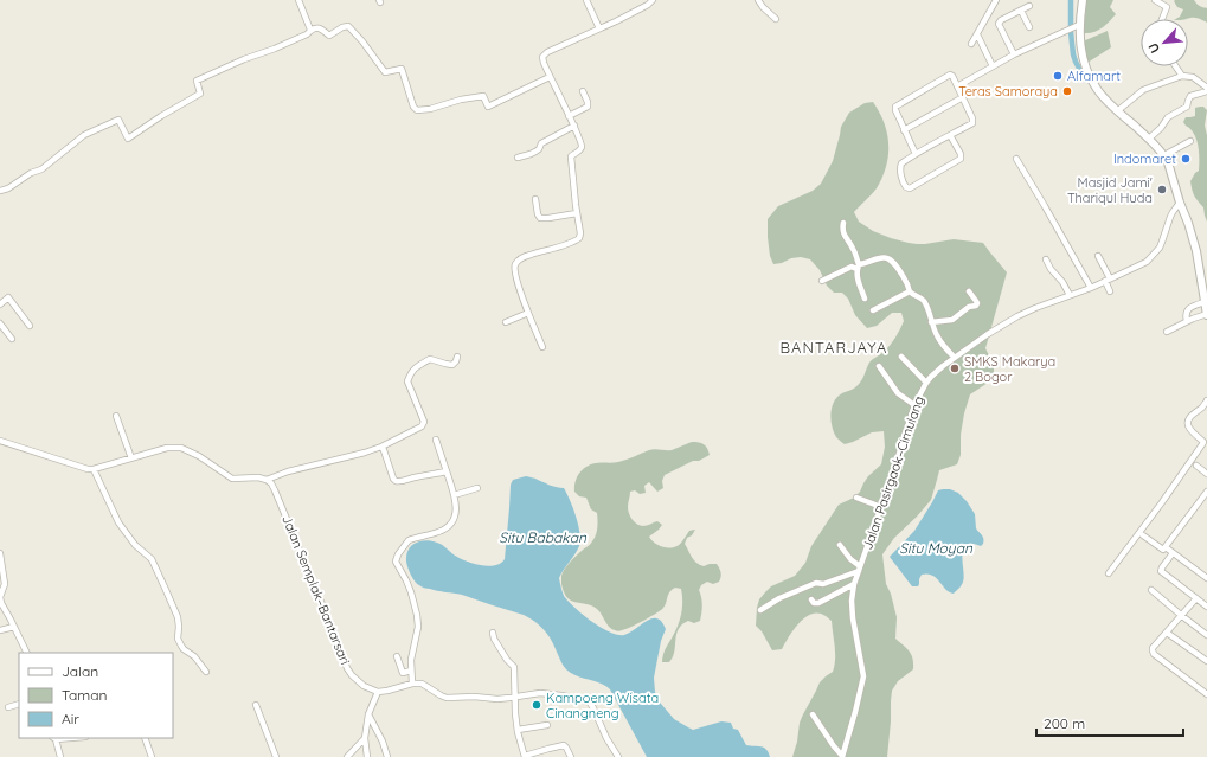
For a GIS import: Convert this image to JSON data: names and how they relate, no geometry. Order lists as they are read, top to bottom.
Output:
{
  "streets": {
    "street": ["Jalan Pasirgaok–Cimulang", "Jalan Semplak–Bantarsari"]
  },
  "districts": ["BANTARJAYA"],
  "water": ["Situ Babakan", "Situ Moyan"],
  "places": [
    "Alfamart",
    "Teras Samoraya",
    "Indomaret",
    "Masjid Jami' Thariqul Huda",
    "SMKS Makarya 2 Bogor",
    "Kampoeng Wisata Cinangneng"
  ],
  "legend": ["Jalan", "Taman", "Air"],
  "scale_bar": "200 m",
  "north": "bottom left"
}
